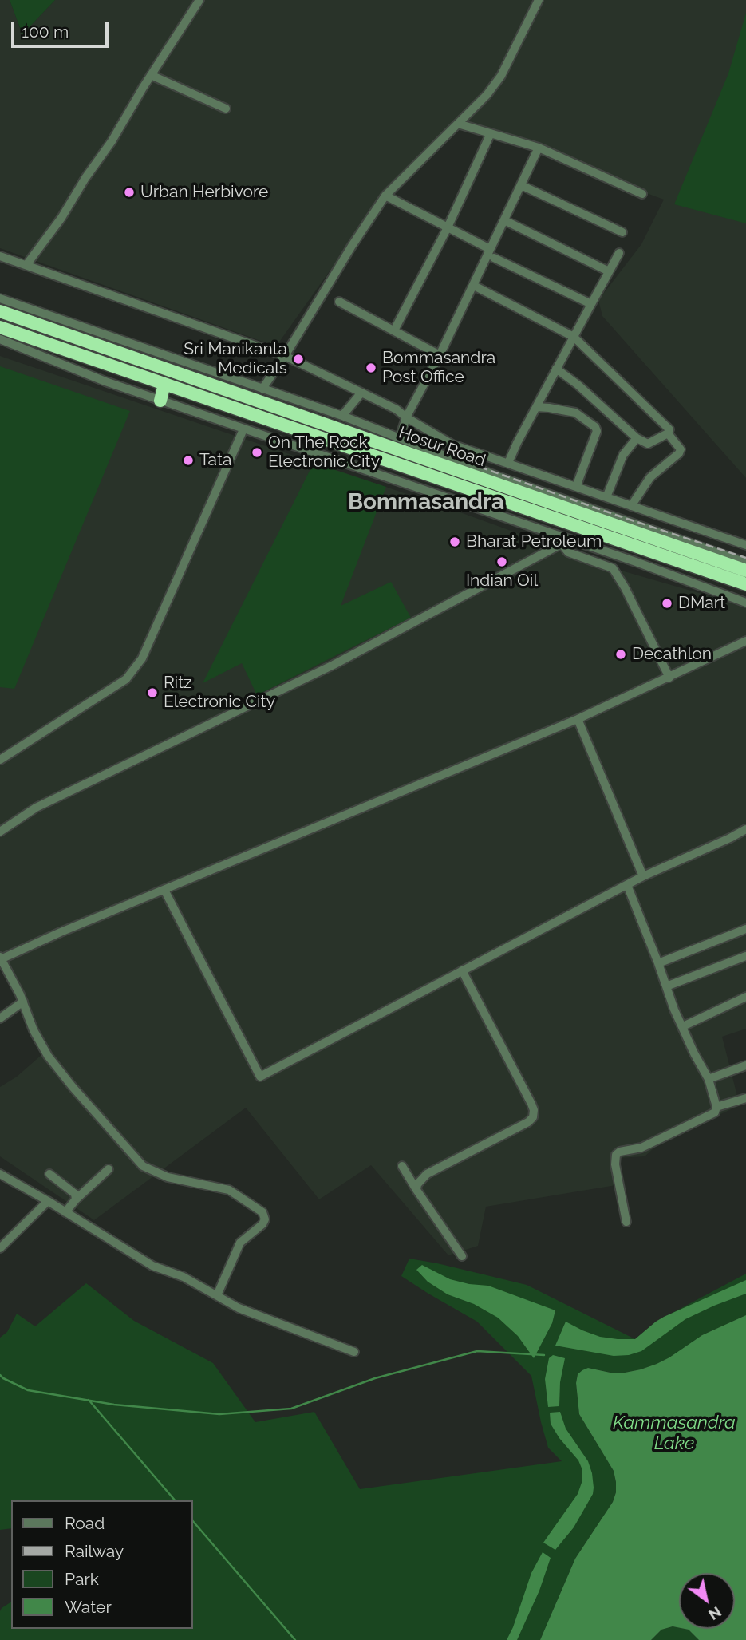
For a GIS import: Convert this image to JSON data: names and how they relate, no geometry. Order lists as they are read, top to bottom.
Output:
{
  "streets": {
    "highway": ["Hosur Road"]
  },
  "districts": ["Bommasandra"],
  "water": ["Kammasandra Lake"],
  "places": [
    "Urban Herbivore",
    "Sri Manikanta Medicals",
    "Bommasandra Post Office",
    "On The Rock Electronic City",
    "Tata",
    "Bharat Petroleum",
    "Indian Oil",
    "DMart",
    "Decathlon",
    "Ritz Electronic City"
  ],
  "legend": [
    "Road",
    "Railway",
    "Park",
    "Water"
  ],
  "scale_bar": "100 m",
  "north": "bottom right"
}
